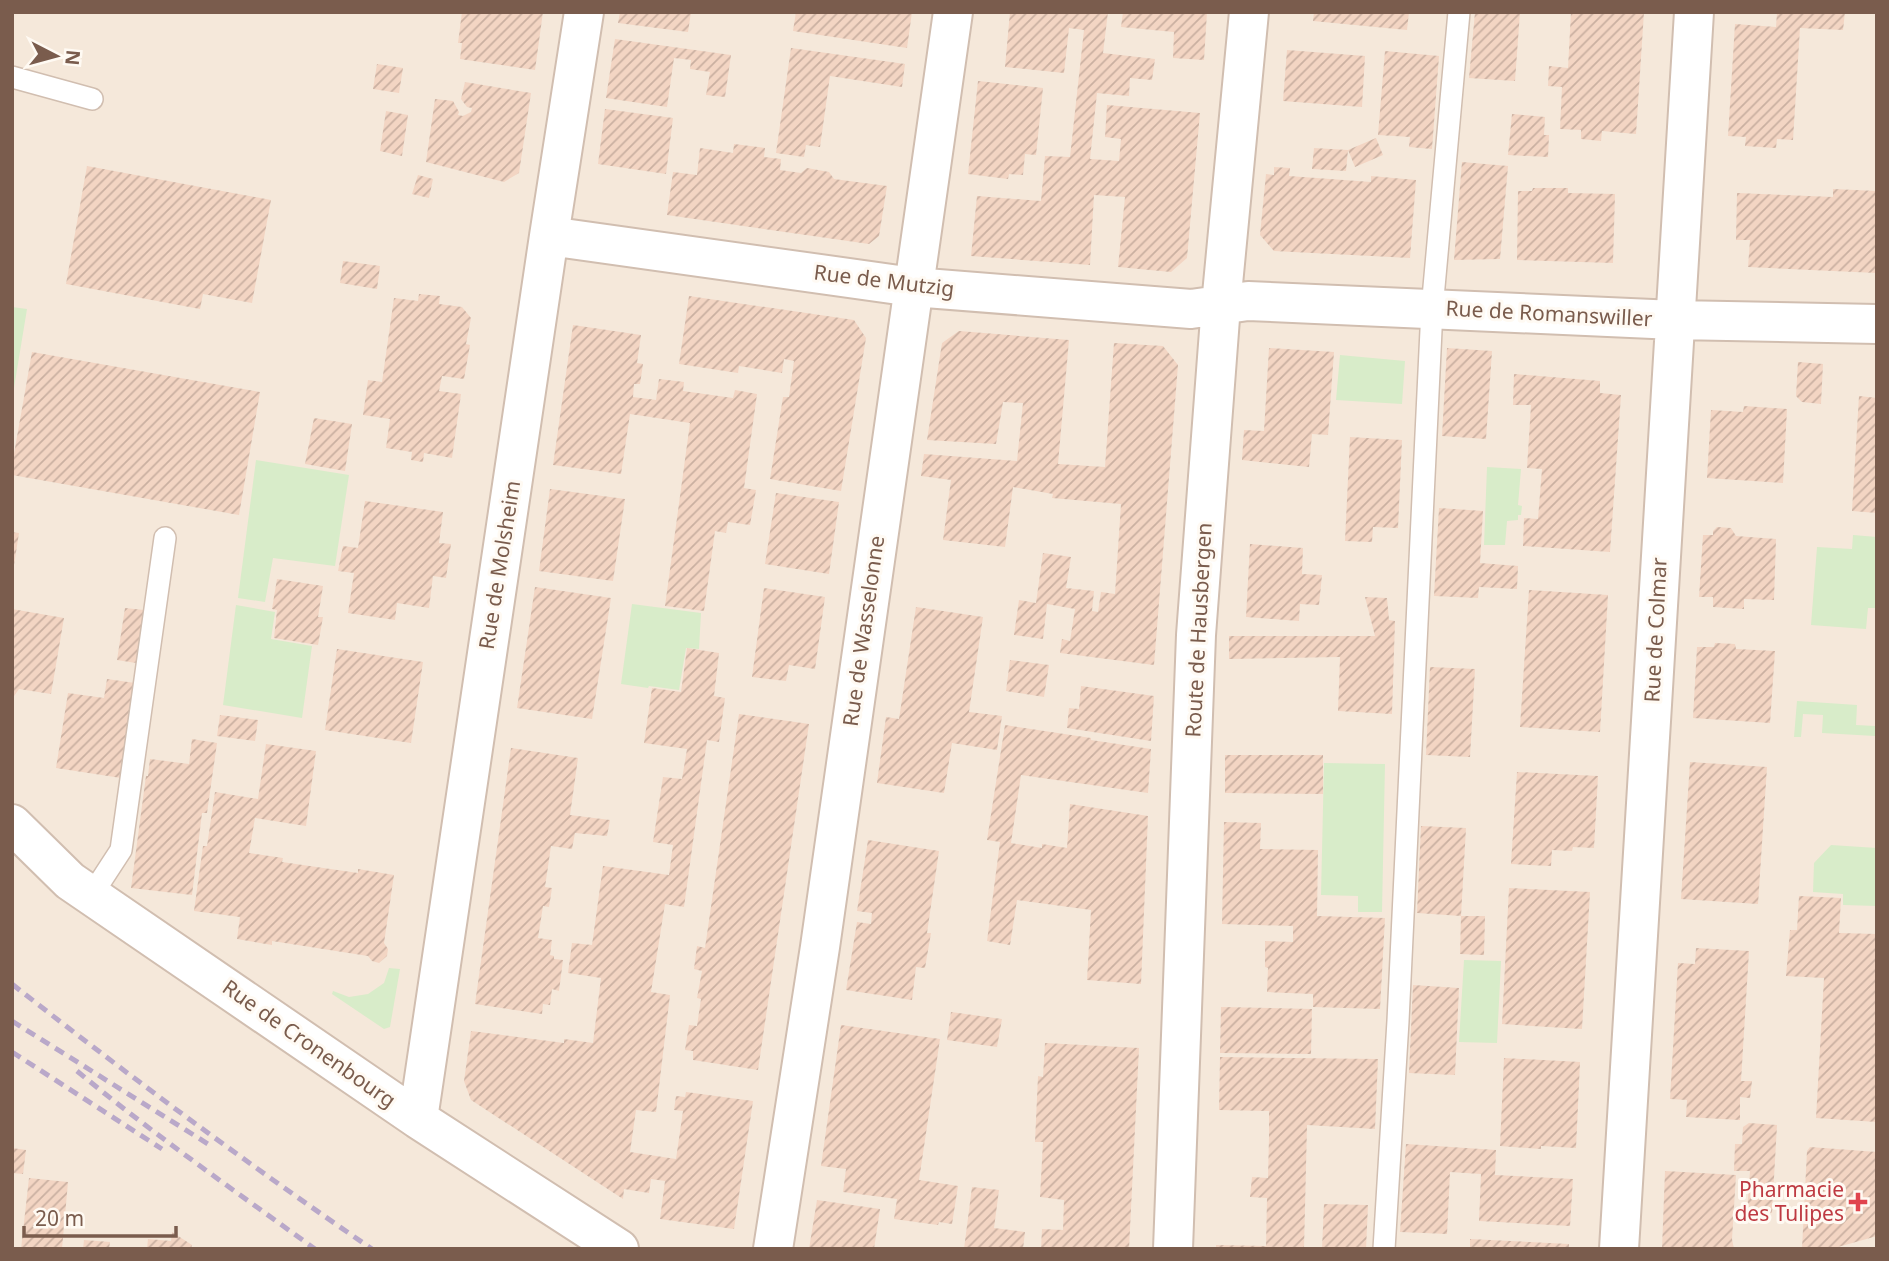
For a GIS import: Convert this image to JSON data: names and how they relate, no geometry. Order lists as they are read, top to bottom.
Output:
{
  "streets": {
    "street": [
      "Rue de Mutzig",
      "Rue de Romanswiller",
      "Rue de Molsheim",
      "Route de Hausbergen",
      "Rue de Colmar",
      "Rue de Wasselonne",
      "Rue de Cronenbourg"
    ]
  },
  "crossings": [
    ["Rue de Mutzig", "Rue de Romanswiller"],
    ["Rue de Mutzig", "Rue de Molsheim"],
    ["Rue de Mutzig", "Route de Hausbergen"],
    ["Rue de Mutzig", "Rue de Wasselonne"],
    ["Rue de Romanswiller", "Route de Hausbergen"],
    ["Rue de Romanswiller", "Rue de Colmar"],
    ["Rue de Molsheim", "Rue de Cronenbourg"]
  ],
  "places": {
    "health": ["Pharmacie des Tulipes"]
  },
  "scale_bar": "20 m",
  "north": "right"
}
